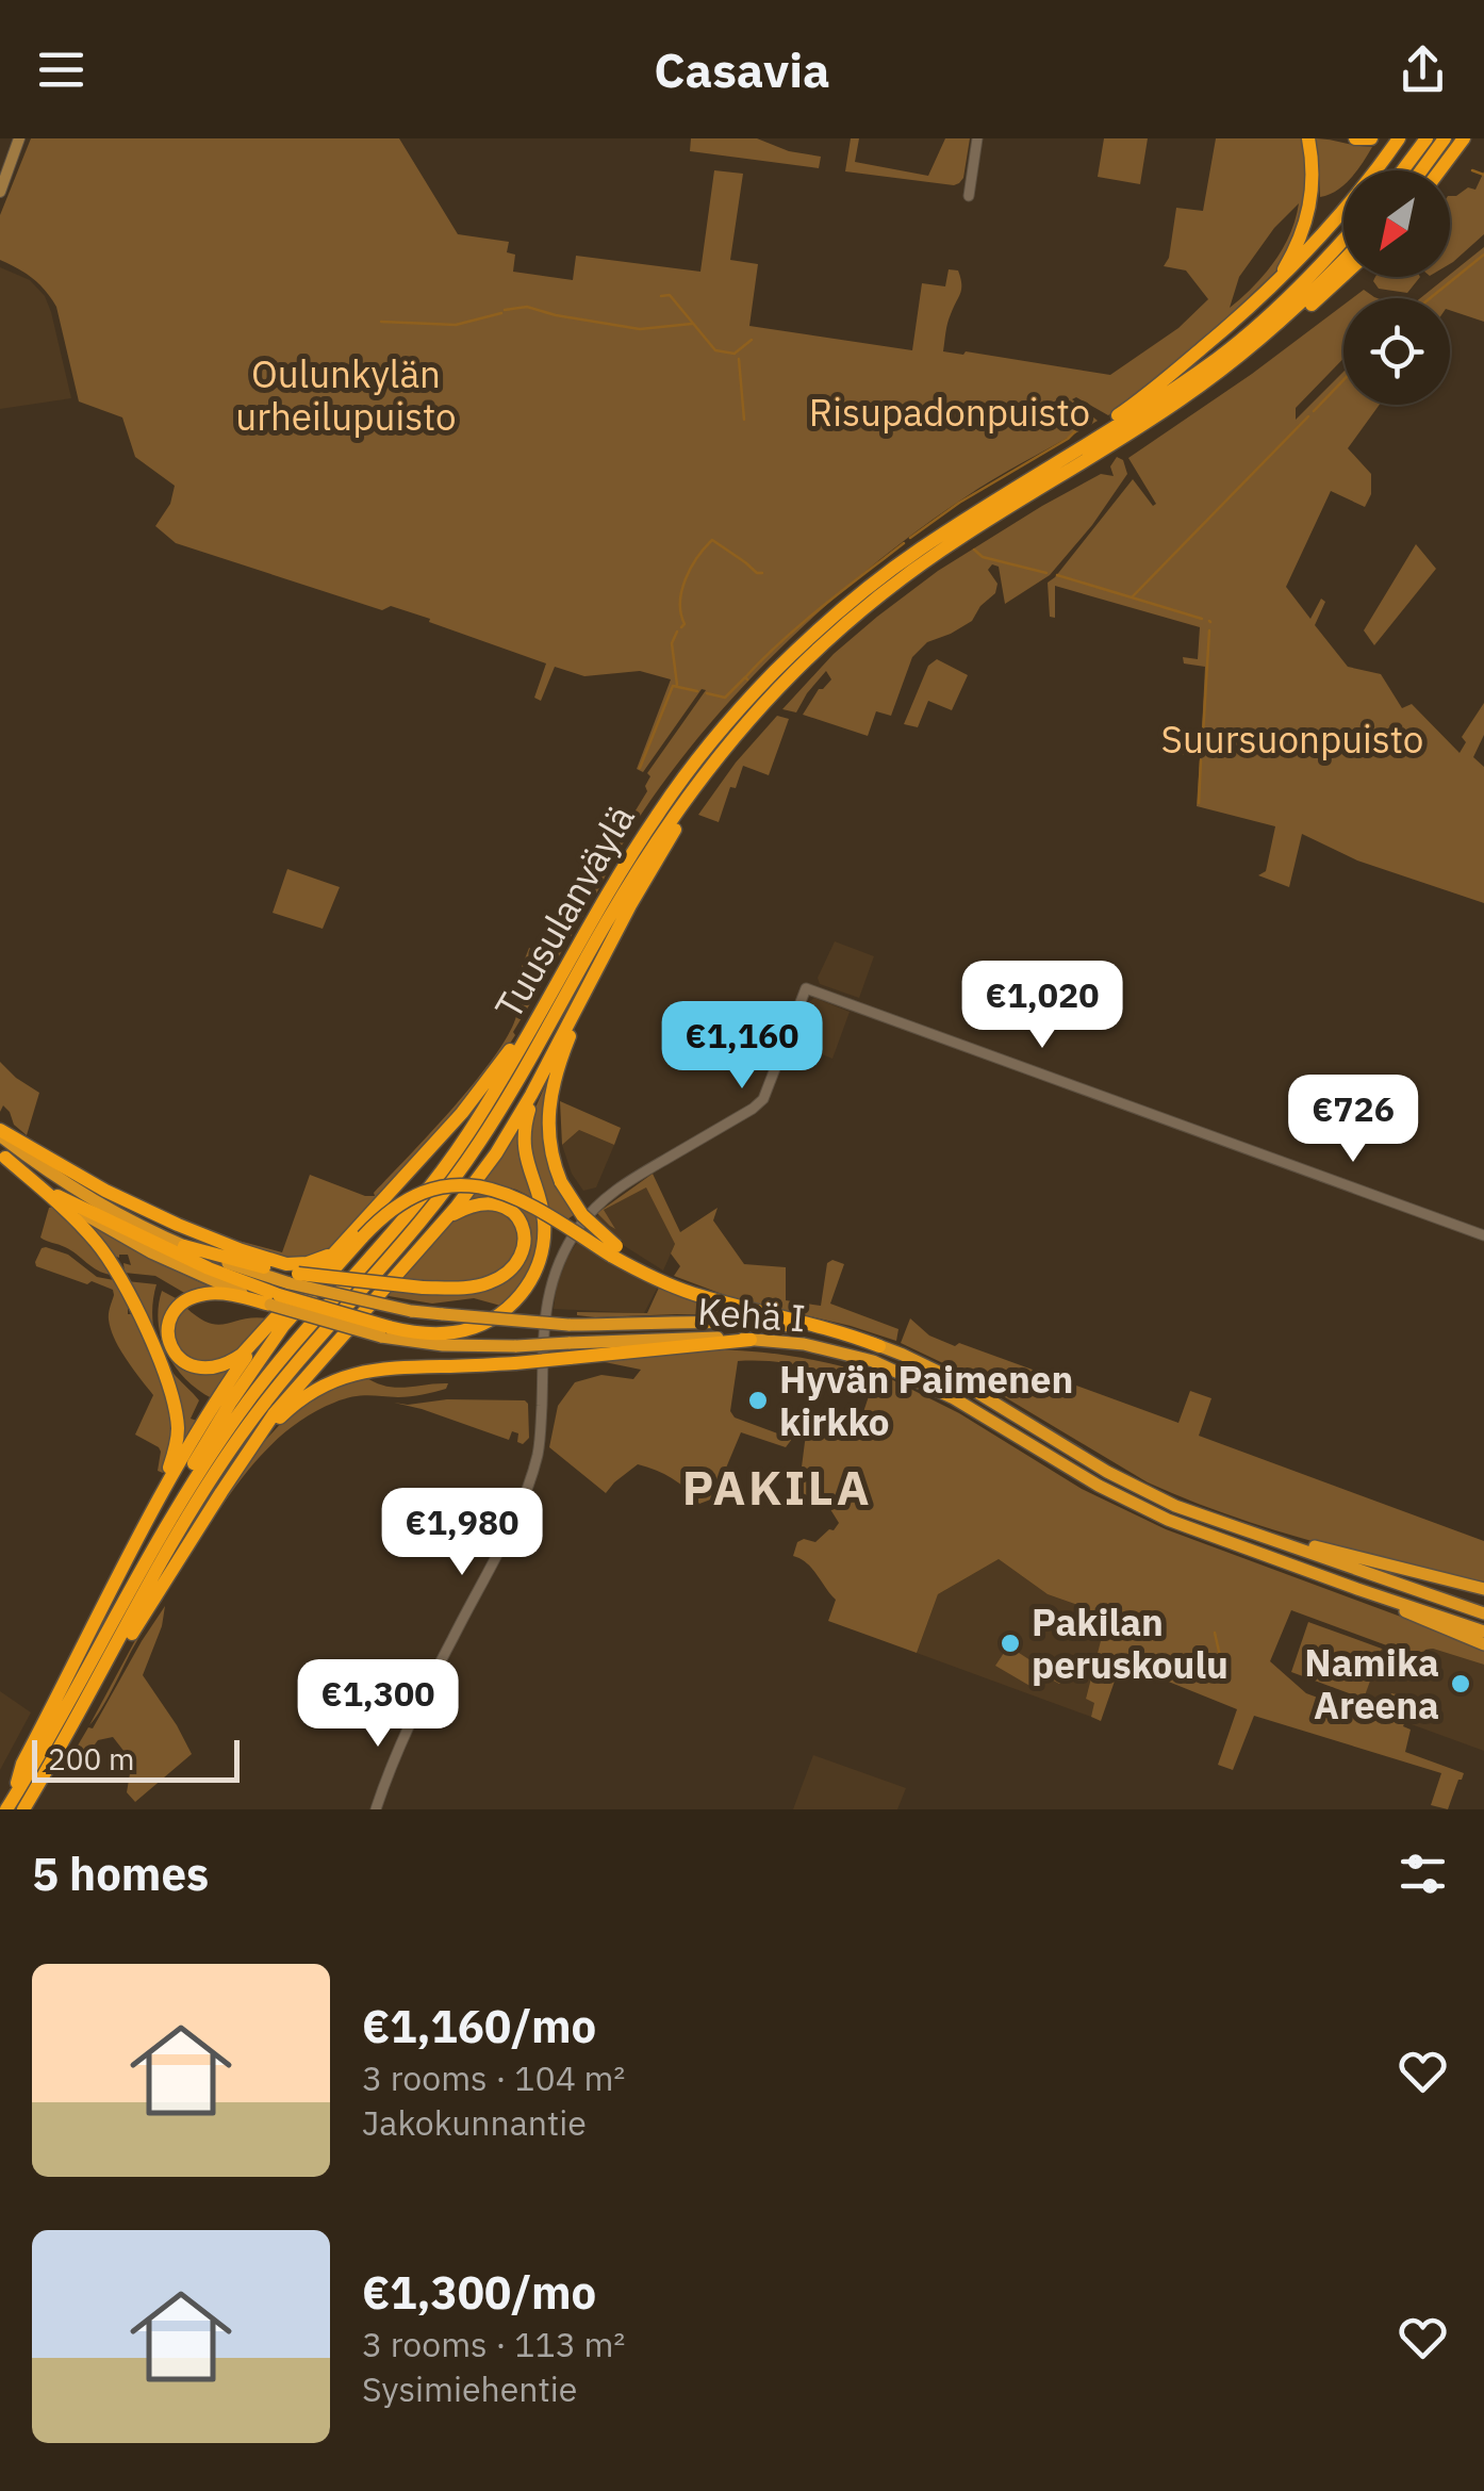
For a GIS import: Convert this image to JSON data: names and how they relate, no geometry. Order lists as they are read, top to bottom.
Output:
{
  "streets": {
    "highway": ["Tuusulanväylä", "Kehä I"]
  },
  "districts": ["PAKILA"],
  "parks": ["Oulunkylän urheilupuisto", "Risupadonpuisto", "Suursuonpuisto"],
  "places": ["Hyvän Paimenen kirkko", "Pakilan peruskoulu", "Namika Areena"],
  "scale_bar": "200 m",
  "north": "bottom left",
  "page": {
    "header": "Casavia",
    "price": [
      "€1,020",
      "€1,160",
      "€726",
      "€1,980",
      "€1,300"
    ],
    "scale": "200 m",
    "heading": "5 homes",
    "list": [
      {
        "name": "€1,160/mo",
        "note": "3 rooms · 104 m² · Jakokunnantie"
      },
      {
        "name": "€1,300/mo",
        "note": "3 rooms · 113 m² · Sysimiehentie"
      }
    ]
  }
}
